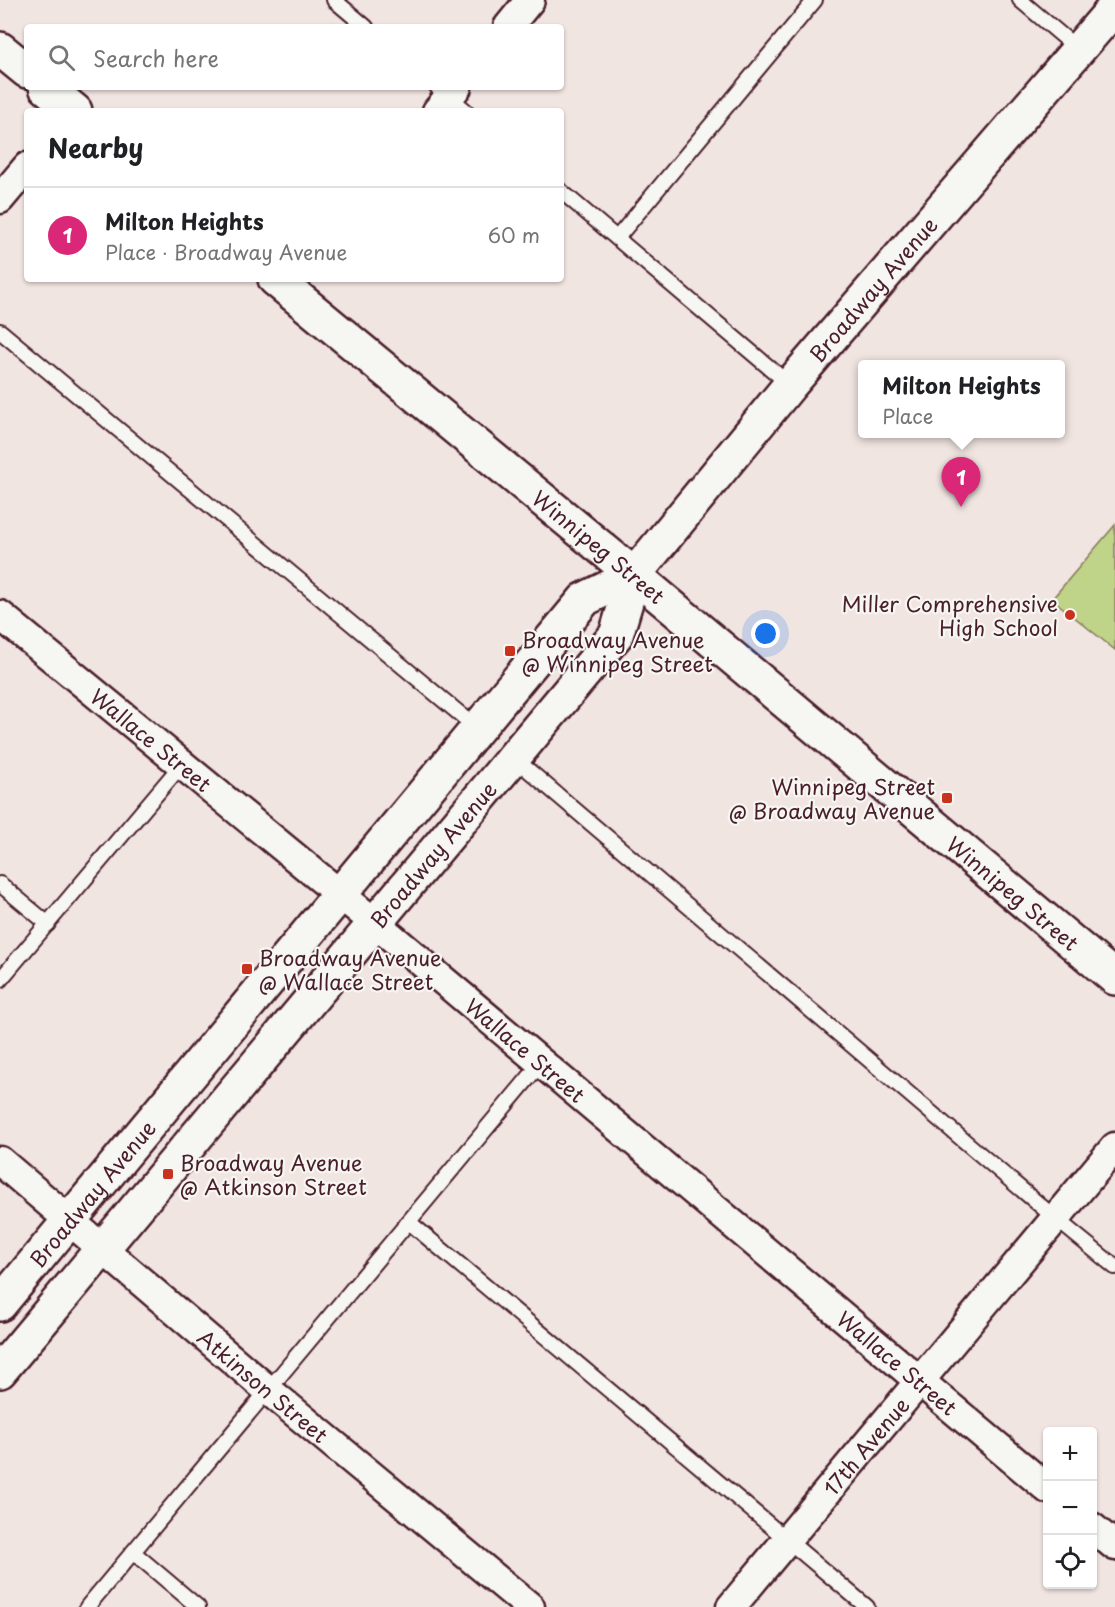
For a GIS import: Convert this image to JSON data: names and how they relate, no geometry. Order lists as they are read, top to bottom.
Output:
{
  "streets": {
    "street": [
      "Broadway Avenue",
      "Winnipeg Street",
      "Wallace Street",
      "Atkinson Street",
      "17th Avenue"
    ]
  },
  "crossings": [
    ["Broadway Avenue", "Winnipeg Street"],
    ["Broadway Avenue", "Wallace Street"],
    ["Broadway Avenue", "Atkinson Street"],
    ["Wallace Street", "17th Avenue"]
  ],
  "places": {
    "other": ["Miller Comprehensive High School"],
    "transit": [
      "Broadway Avenue @ Winnipeg Street",
      "Winnipeg Street @ Broadway Avenue",
      "Broadway Avenue @ Wallace Street",
      "Broadway Avenue @ Atkinson Street"
    ]
  },
  "page": {
    "search": "Search here",
    "heading": "Nearby",
    "list": [
      {
        "mark": "1",
        "name": "Milton Heights",
        "note": "Place · Broadway Avenue",
        "value": "60 m"
      }
    ],
    "popup": ["Milton Heights", "Place"],
    "pins": "1",
    "map_buttons": ["+", "−"]
  }
}
